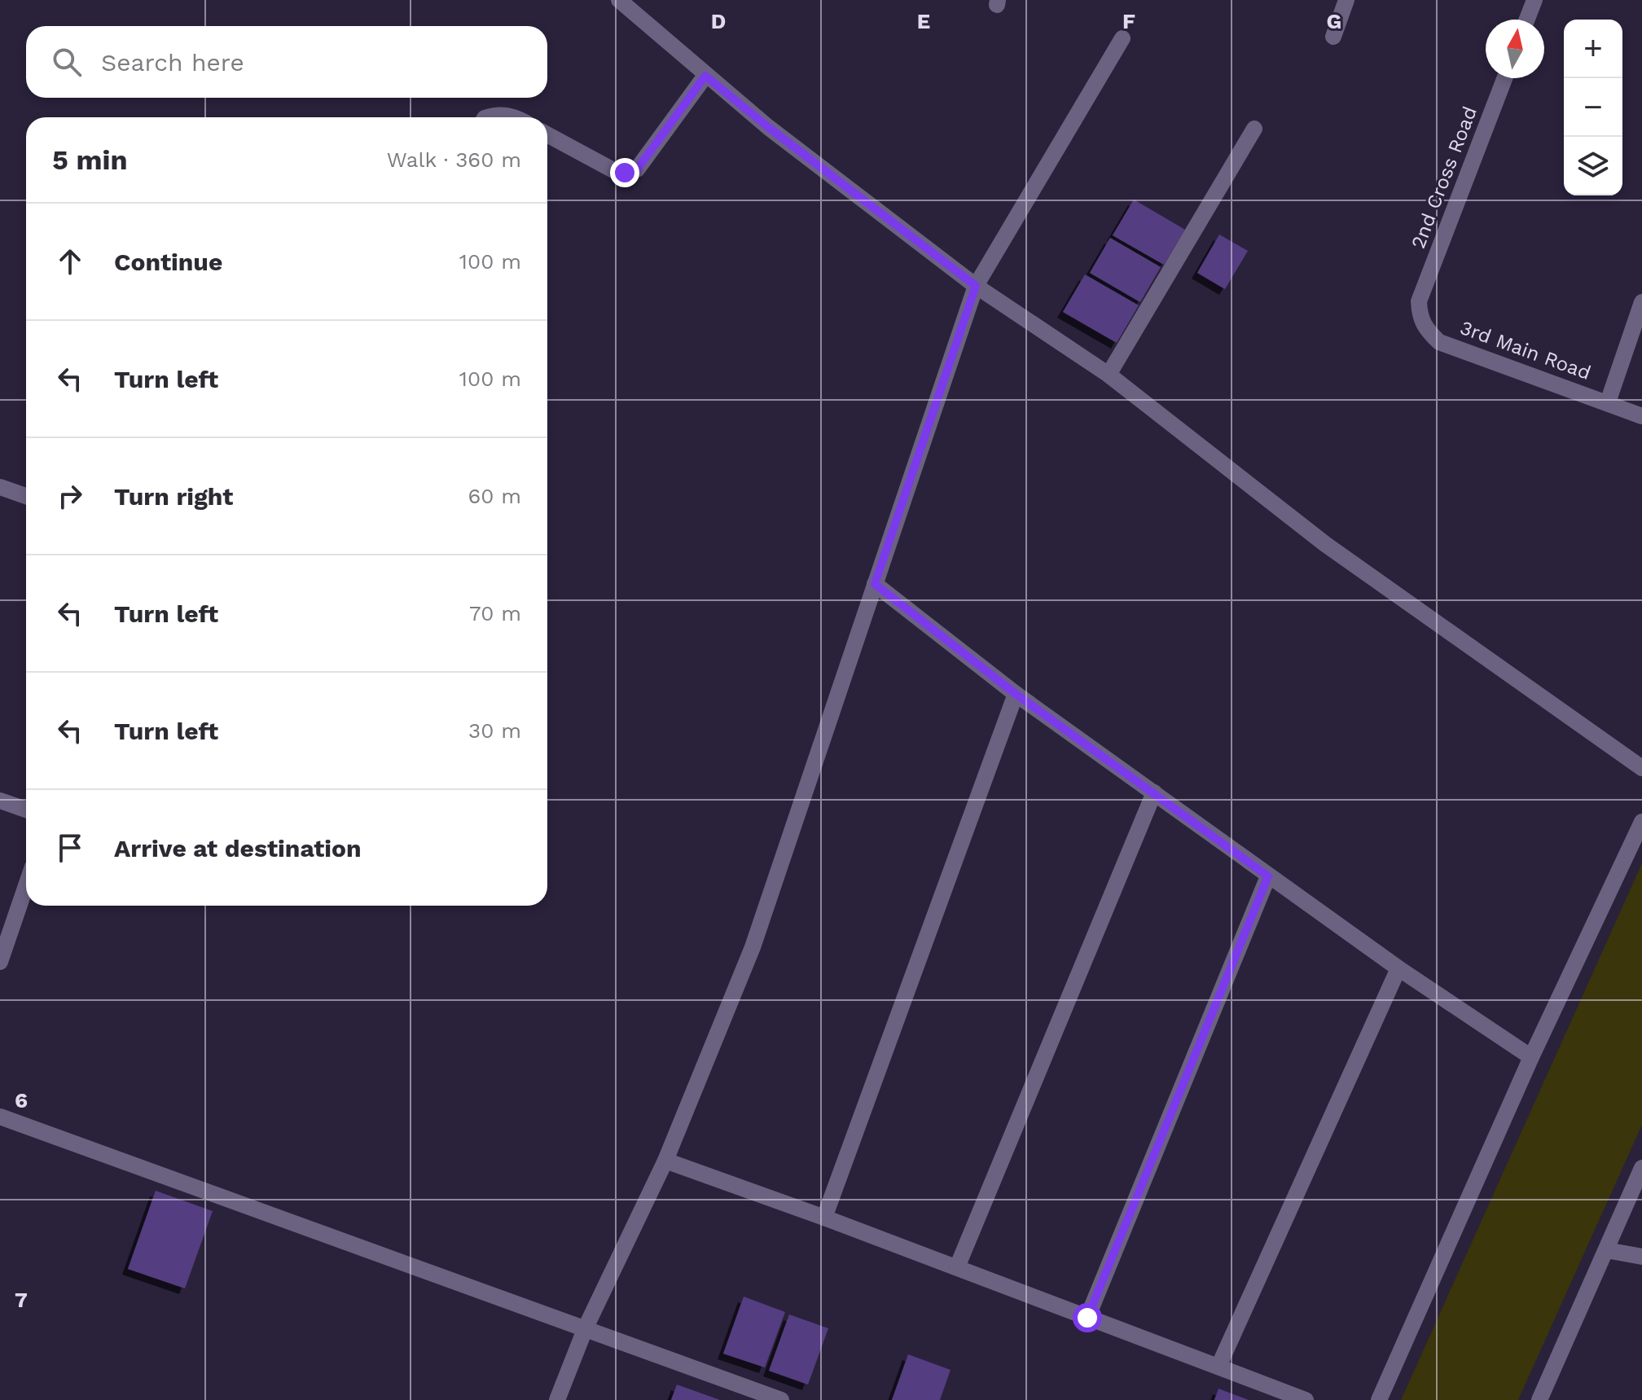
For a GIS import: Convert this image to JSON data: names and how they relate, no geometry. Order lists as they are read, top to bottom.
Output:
{
  "streets": {
    "street": ["2nd Cross Road", "3rd Main Road"]
  },
  "crossings": [
    ["2nd Cross Road", "3rd Main Road"]
  ],
  "north": "top",
  "page": {
    "map_buttons": ["+", "−"],
    "search": "Search here",
    "heading": ["5 min", "Walk · 360 m"],
    "list": [
      ["Continue", "100 m"],
      ["Turn left", "100 m"],
      ["Turn right", "60 m"],
      ["Turn left", "70 m"],
      ["Turn left", "30 m"],
      "Arrive at destination"
    ]
  },
  "grid": {
    "columns": [
      "D",
      "E",
      "F",
      "G"
    ],
    "rows": ["6", "7"]
  }
}
